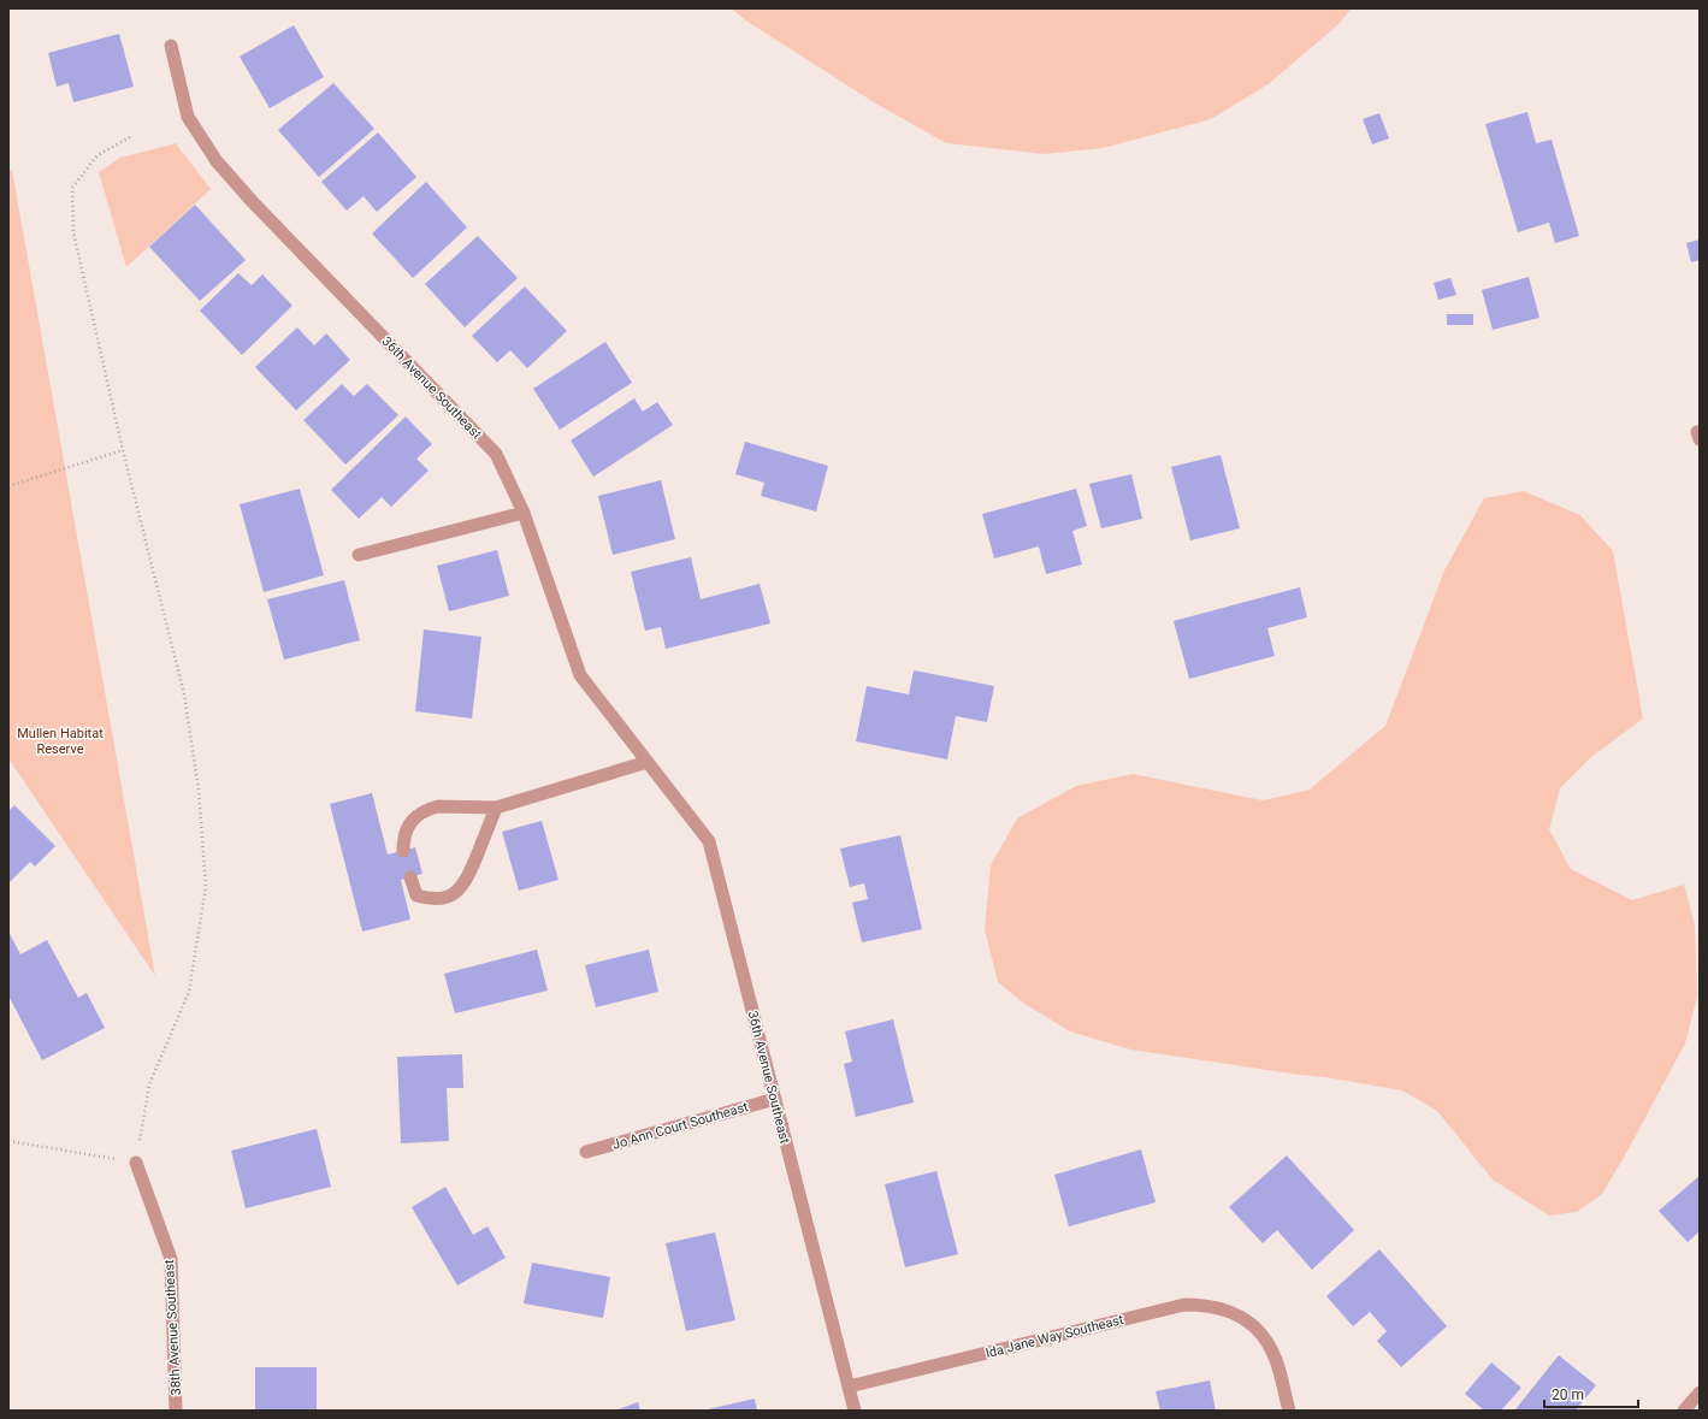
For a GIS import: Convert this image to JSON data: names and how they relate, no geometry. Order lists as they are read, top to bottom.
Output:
{
  "streets": {
    "street": [
      "36th Avenue Southeast",
      "Jo Ann Court Southeast",
      "38th Avenue Southeast",
      "Ida Jane Way Southeast"
    ]
  },
  "crossings": [
    ["36th Avenue Southeast", "Jo Ann Court Southeast"],
    ["36th Avenue Southeast", "Ida Jane Way Southeast"]
  ],
  "parks": ["Mullen Habitat Reserve"],
  "scale_bar": "20 m"
}
